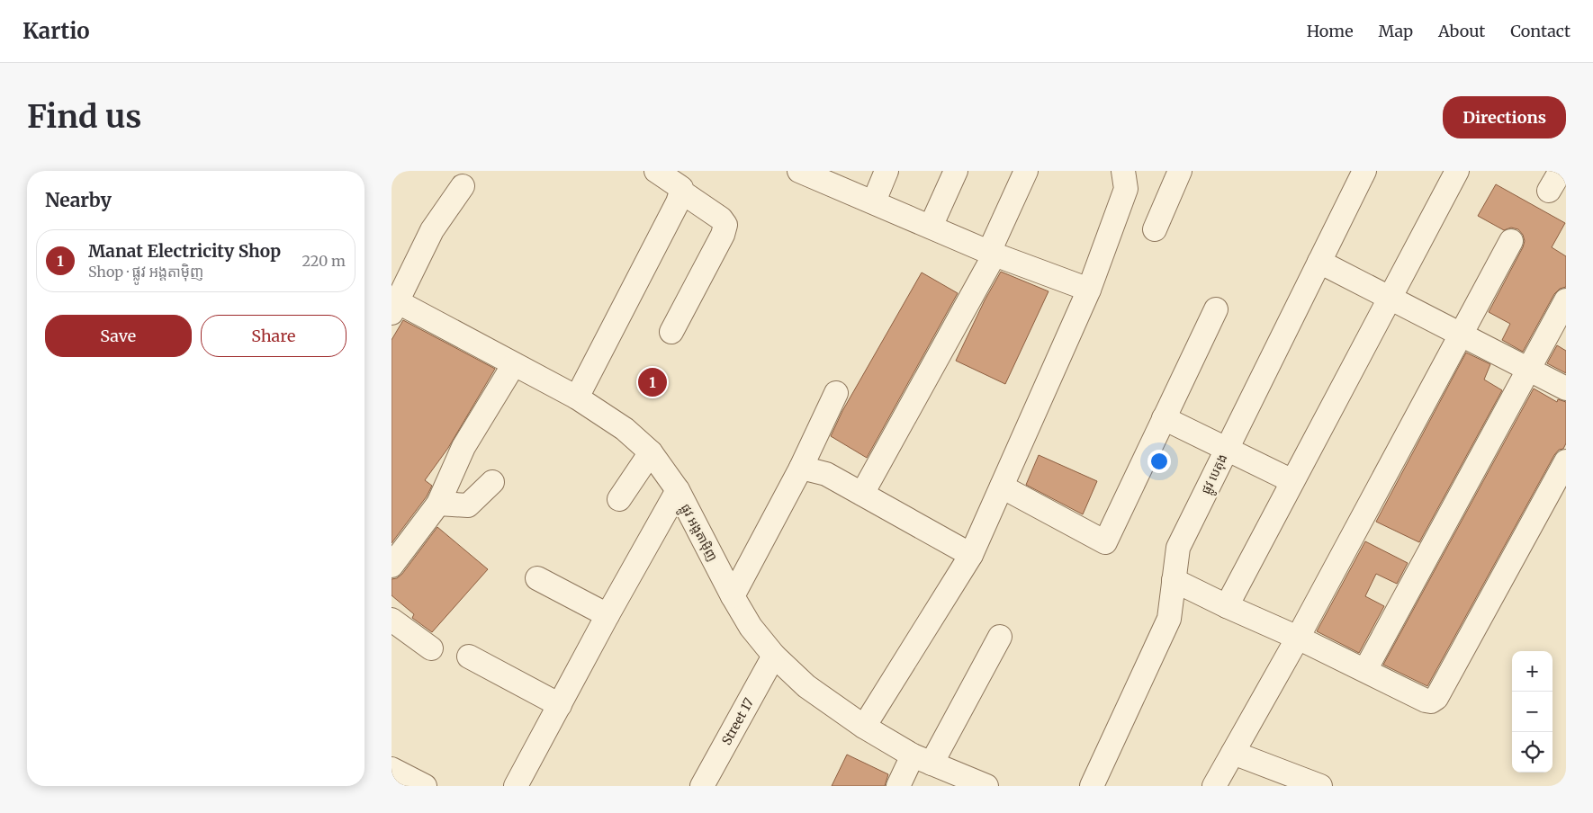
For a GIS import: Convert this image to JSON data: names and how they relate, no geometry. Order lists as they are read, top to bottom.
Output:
{
  "streets": {
    "street": ["ផ្លូវ បេតុង", "ផ្លូវ អង្តតាម៉ិញ", "Street 17"]
  },
  "crossings": [
    ["ផ្លូវ អង្តតាម៉ិញ", "Street 17"]
  ],
  "page": {
    "header": "Kartio",
    "nav": [
      "Home",
      "Map",
      "About",
      "Contact"
    ],
    "buttons": [
      "Directions",
      ["Save", "Share"]
    ],
    "title": "Find us",
    "heading": "Nearby",
    "list": [
      {
        "mark": "1",
        "name": "Manat Electricity Shop",
        "note": "Shop · ផ្លូវ អង្តតាម៉ិញ",
        "value": "220 m"
      }
    ],
    "pins": "1",
    "map_buttons": ["+", "−"]
  }
}
